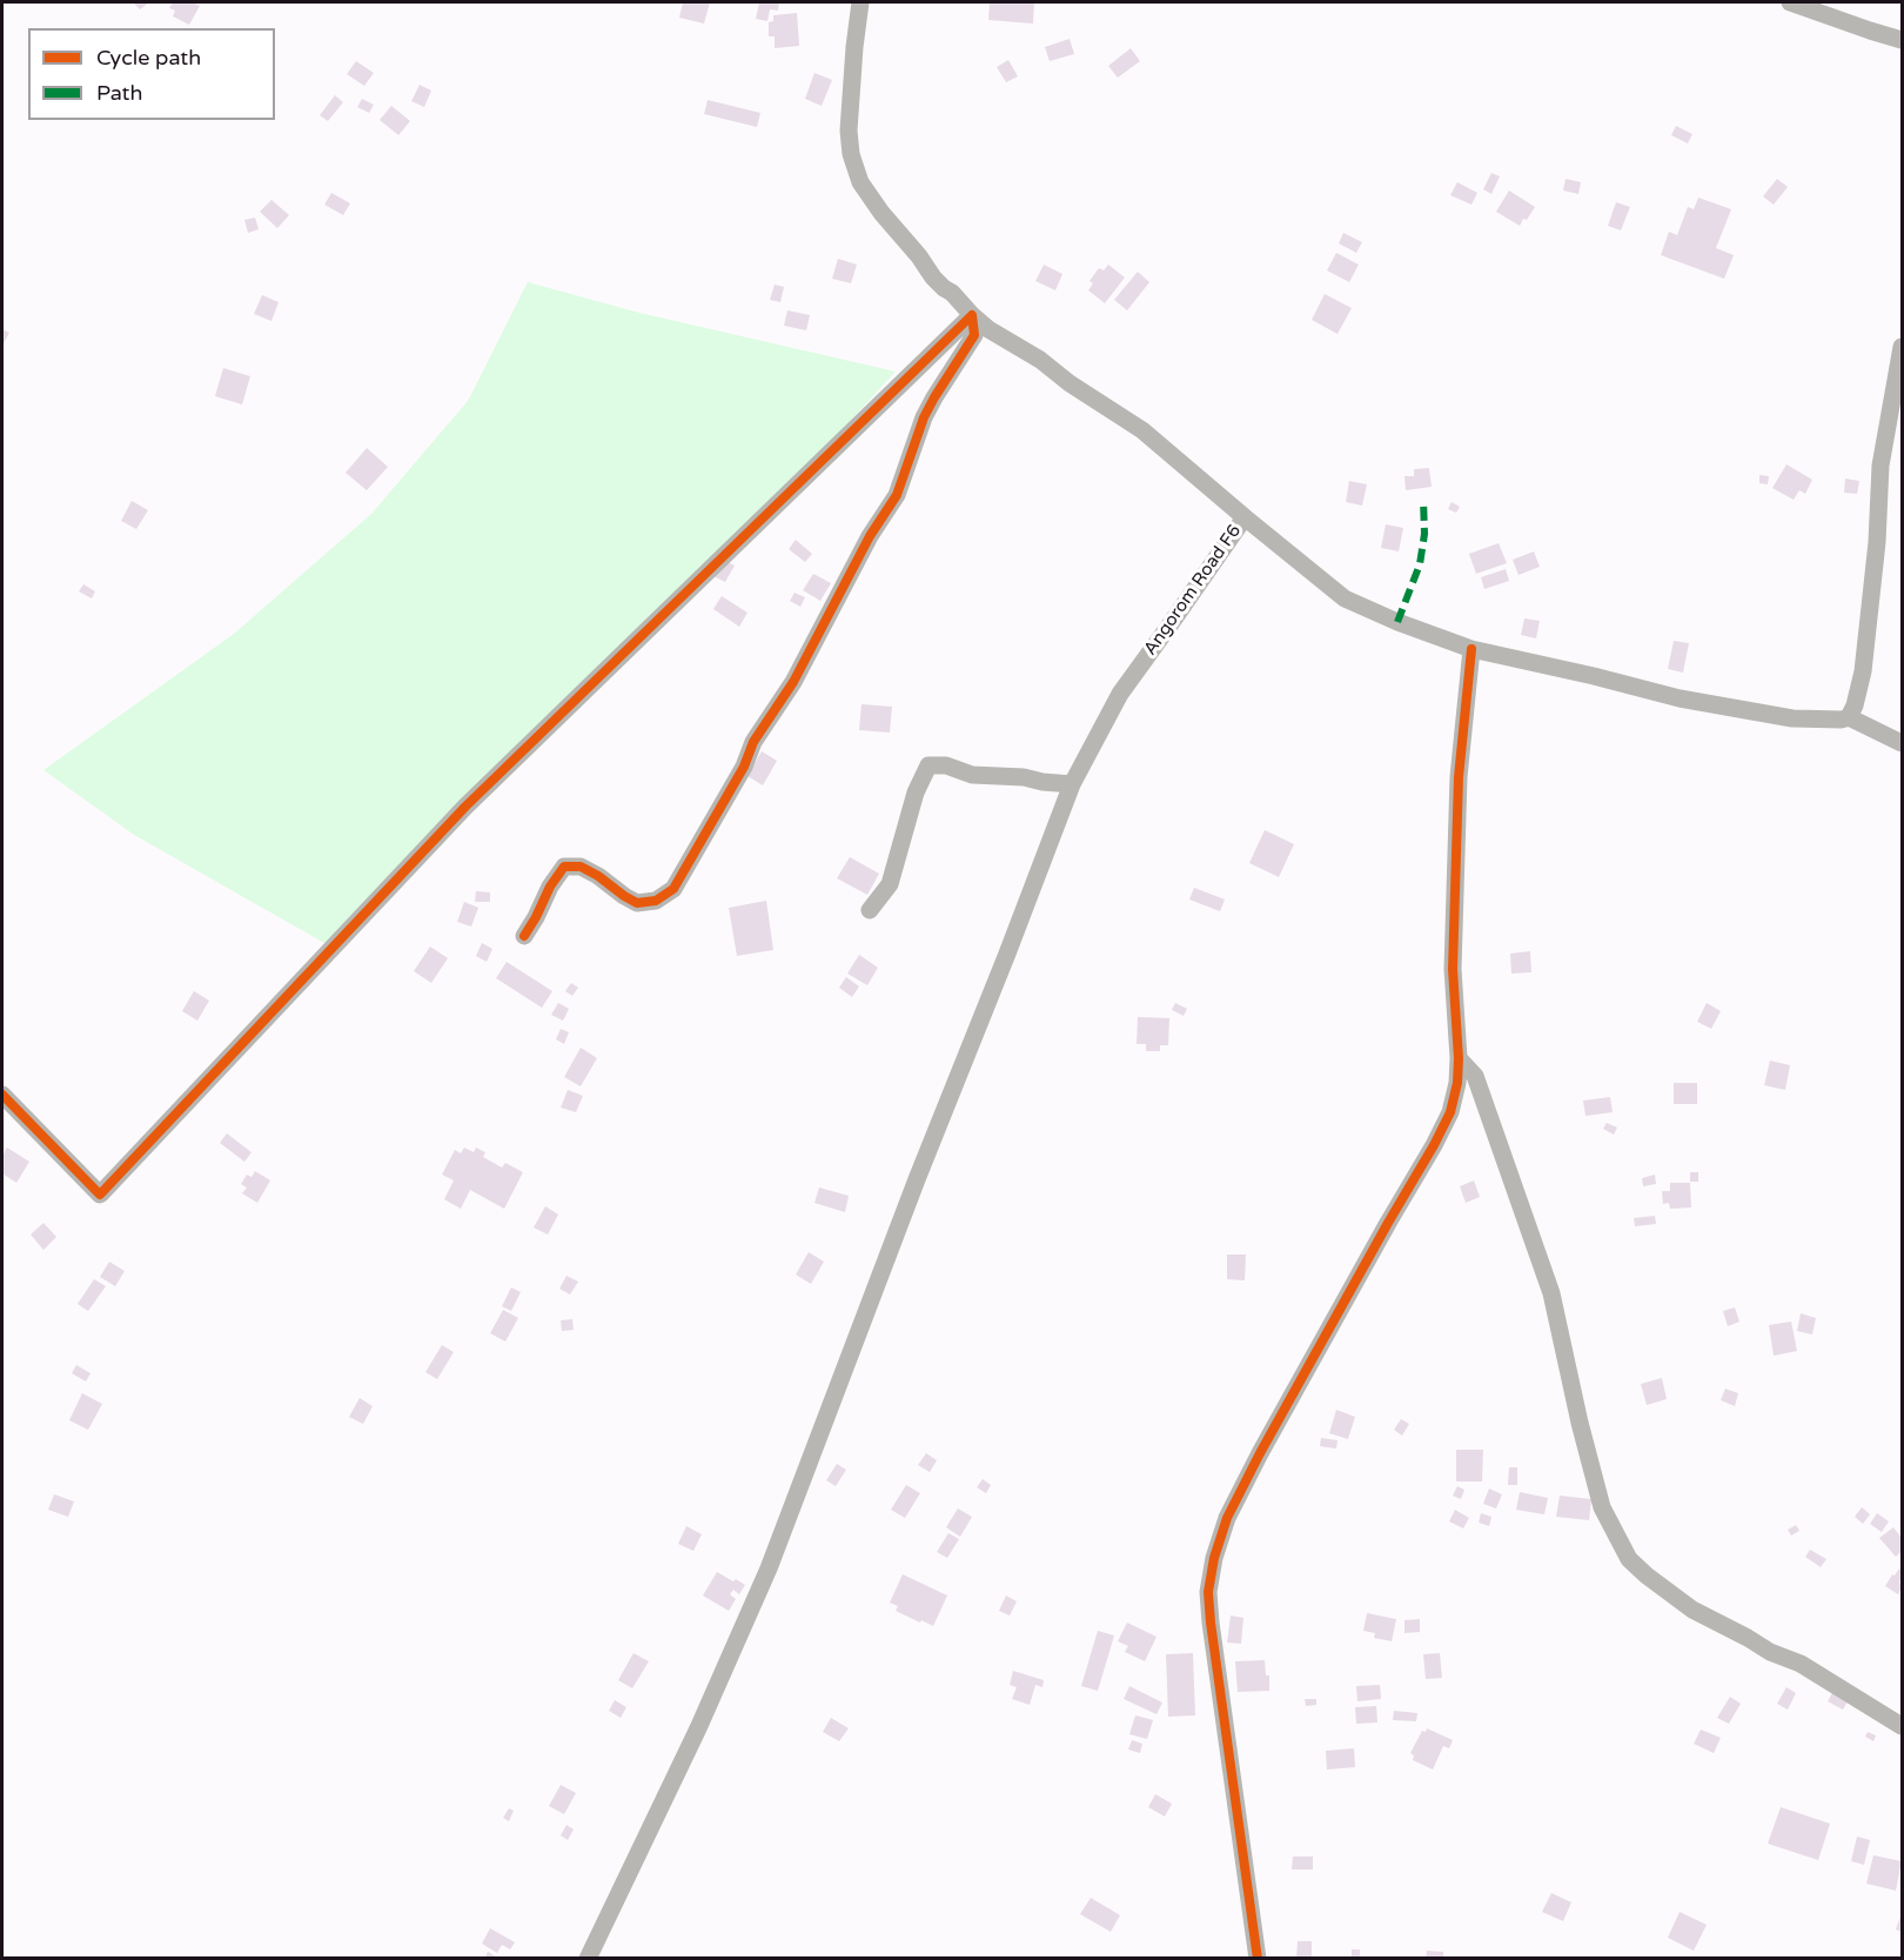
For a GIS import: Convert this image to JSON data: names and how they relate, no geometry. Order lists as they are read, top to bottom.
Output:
{
  "streets": {
    "street": ["Angorom Road F6"]
  },
  "legend": ["Cycle path", "Path"]
}
